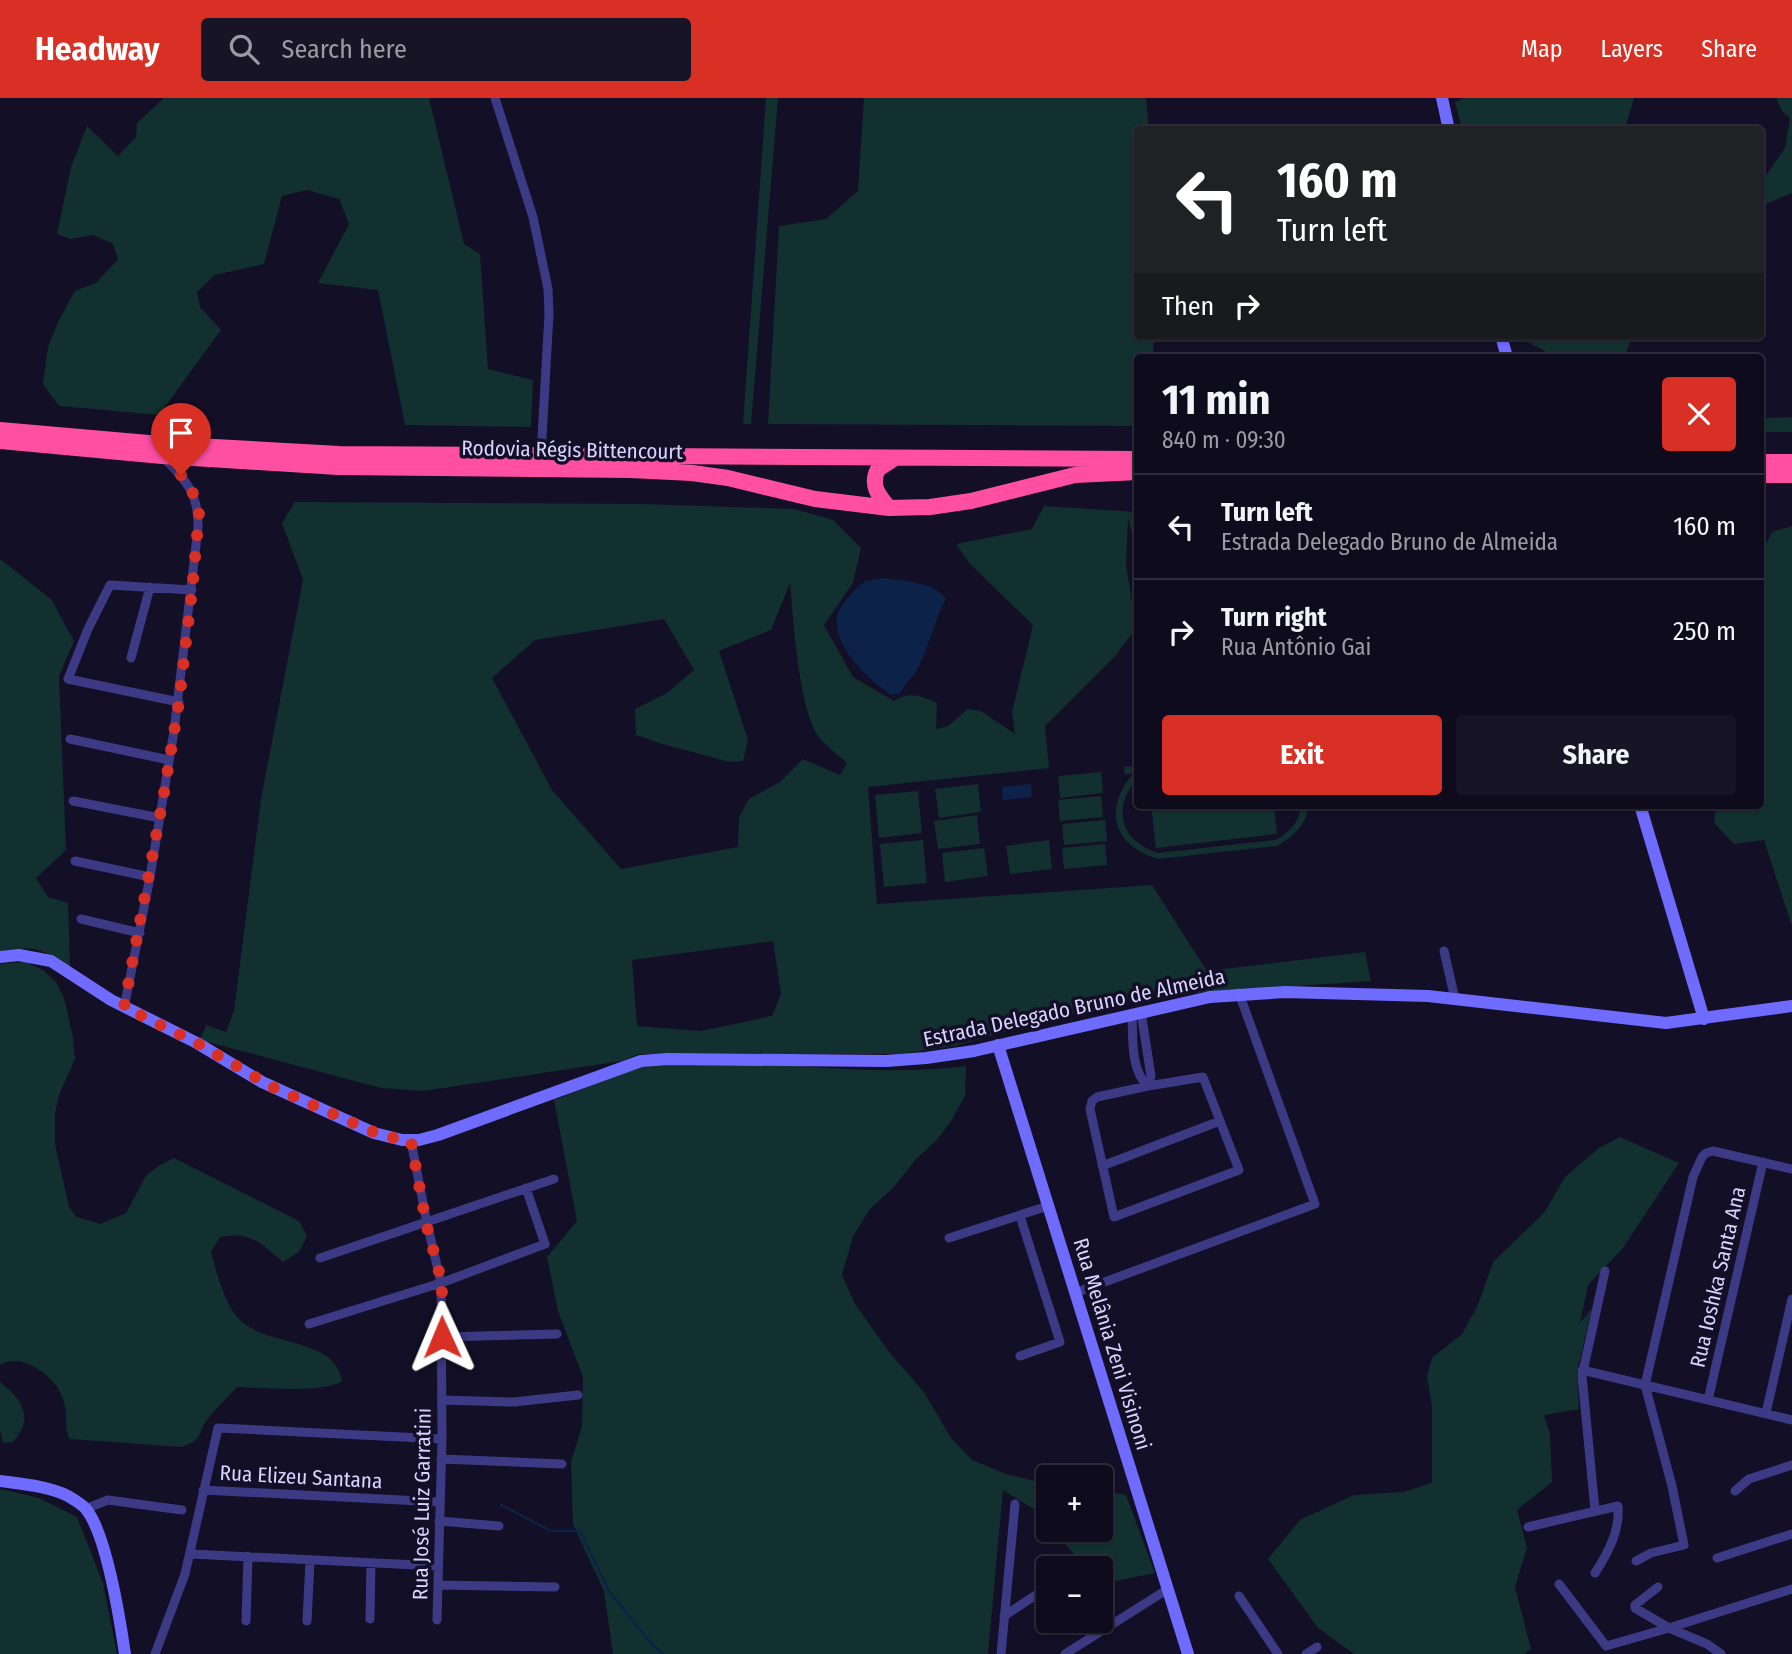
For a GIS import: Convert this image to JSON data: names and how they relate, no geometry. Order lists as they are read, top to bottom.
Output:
{
  "streets": {
    "highway": ["Rodovia Régis Bittencourt"],
    "main road": ["Estrada Delegado Bruno de Almeida", "Rua Melânia Zeni Visinoni"],
    "street": ["Rua Ioshka Santa Ana", "Rua Elizeu Santana", "Rua José Luiz Garratini"]
  },
  "crossings": [
    ["Estrada Delegado Bruno de Almeida", "Rua Melânia Zeni Visinoni"],
    ["Estrada Delegado Bruno de Almeida", "Rua José Luiz Garratini"],
    ["Rua Elizeu Santana", "Rua José Luiz Garratini"]
  ],
  "page": {
    "header": "Headway",
    "search": "Search here",
    "nav": ["Map", "Layers", "Share"],
    "turn": ["160 m", "Turn left"],
    "then": "Then",
    "heading": ["11 min", "840 m · 09:30"],
    "list": [
      {
        "name": "Turn left",
        "note": "Estrada Delegado Bruno de Almeida",
        "value": "160 m"
      },
      {
        "name": "Turn right",
        "note": "Rua Antônio Gai",
        "value": "250 m"
      }
    ],
    "buttons": ["Exit", "Share"],
    "map_buttons": ["+", "−"]
  }
}
